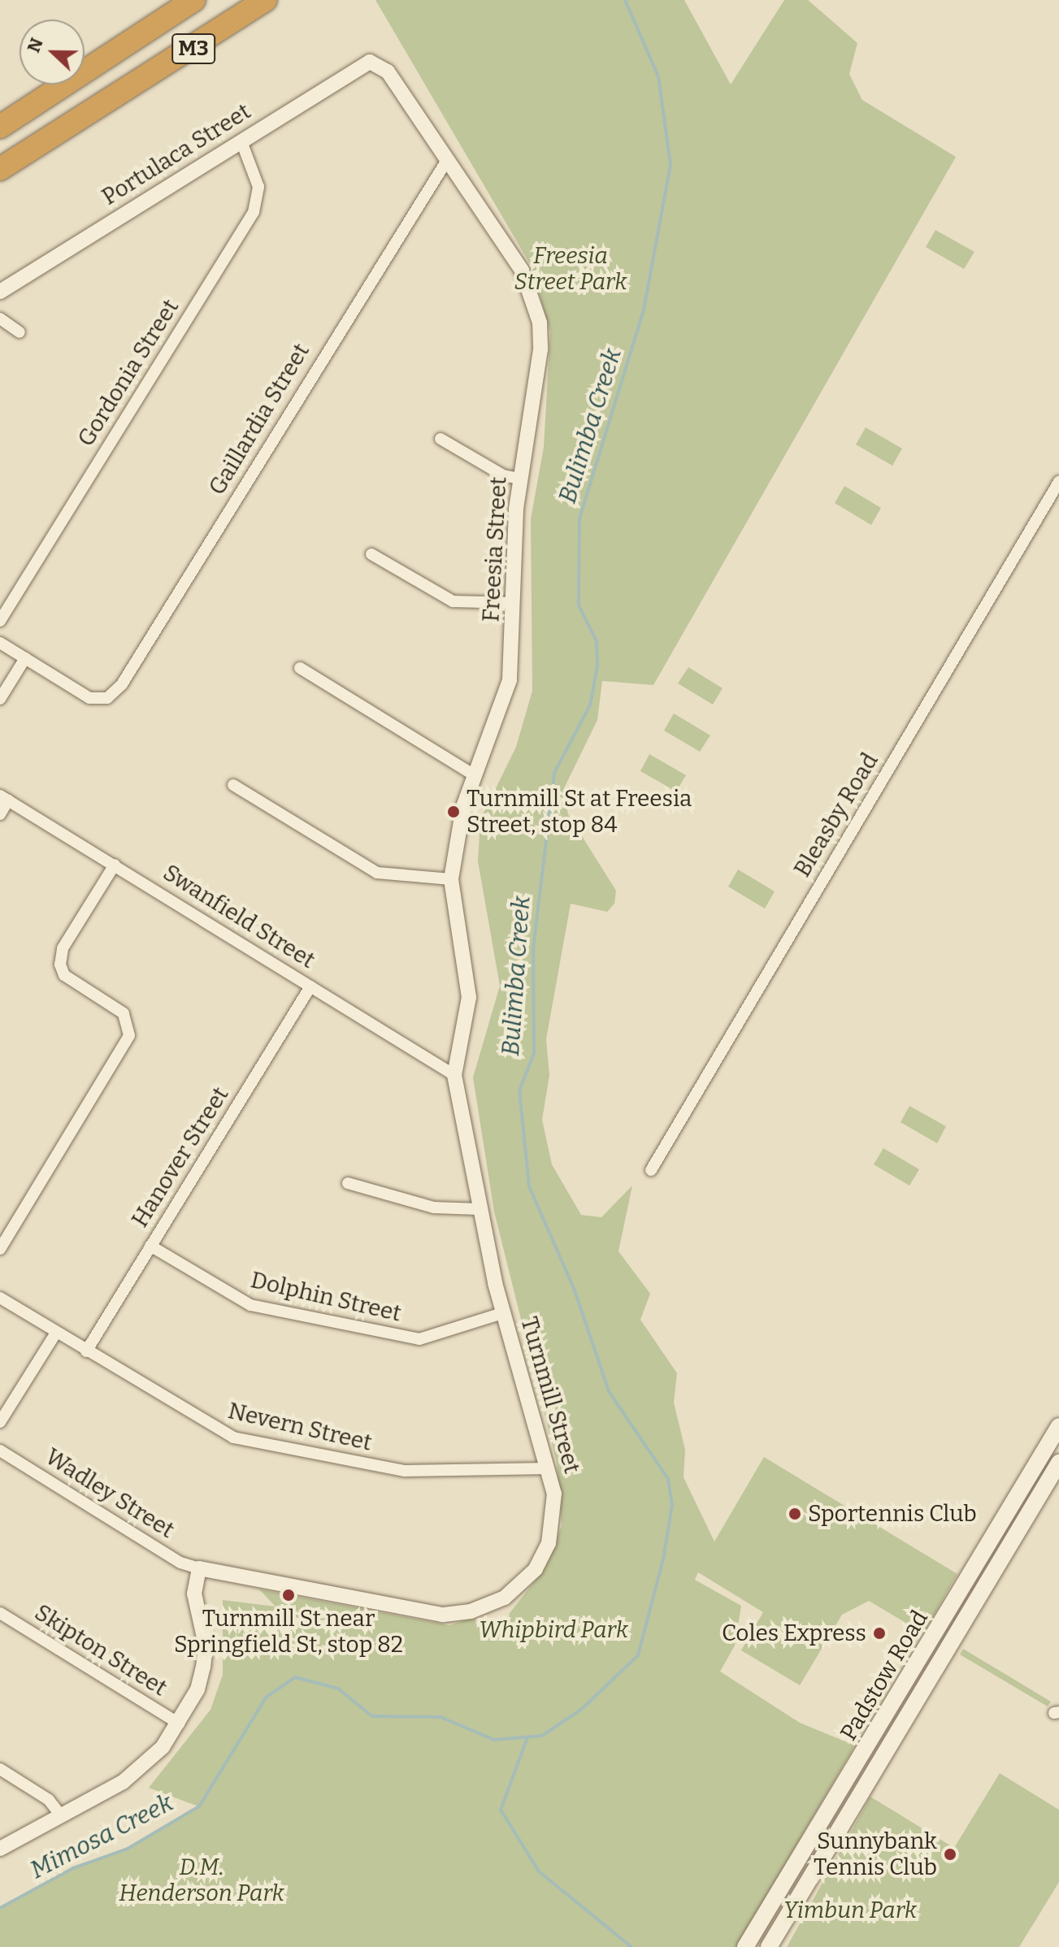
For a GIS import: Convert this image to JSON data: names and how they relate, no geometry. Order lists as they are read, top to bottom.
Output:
{
  "streets": {
    "highway": ["M3"],
    "main road": ["Padstow Road"],
    "street": [
      "Portulaca Street",
      "Gordonia Street",
      "Gaillardia Street",
      "Freesia Street",
      "Bleasby Road",
      "Swanfield Street",
      "Hanover Street",
      "Dolphin Street",
      "Turnmill Street",
      "Nevern Street",
      "Wadley Street",
      "Skipton Street"
    ]
  },
  "crossings": [
    ["Portulaca Street", "Gordonia Street"],
    ["Portulaca Street", "Freesia Street"],
    ["Gaillardia Street", "Freesia Street"],
    ["Freesia Street", "Swanfield Street"],
    ["Freesia Street", "Turnmill Street"],
    ["Swanfield Street", "Hanover Street"],
    ["Swanfield Street", "Turnmill Street"],
    ["Hanover Street", "Dolphin Street"],
    ["Hanover Street", "Nevern Street"],
    ["Dolphin Street", "Turnmill Street"],
    ["Turnmill Street", "Nevern Street"],
    ["Turnmill Street", "Wadley Street"]
  ],
  "water": ["Bulimba Creek", "Mimosa Creek"],
  "parks": [
    "Freesia Street Park",
    "Whipbird Park",
    "D.M. Henderson Park",
    "Yimbun Park"
  ],
  "places": [
    "Turnmill St at Freesia Street, stop 84",
    "Sportennis Club",
    "Turnmill St near Springfield St, stop 82",
    "Coles Express",
    "Sunnybank Tennis Club"
  ],
  "north": "left"
}
